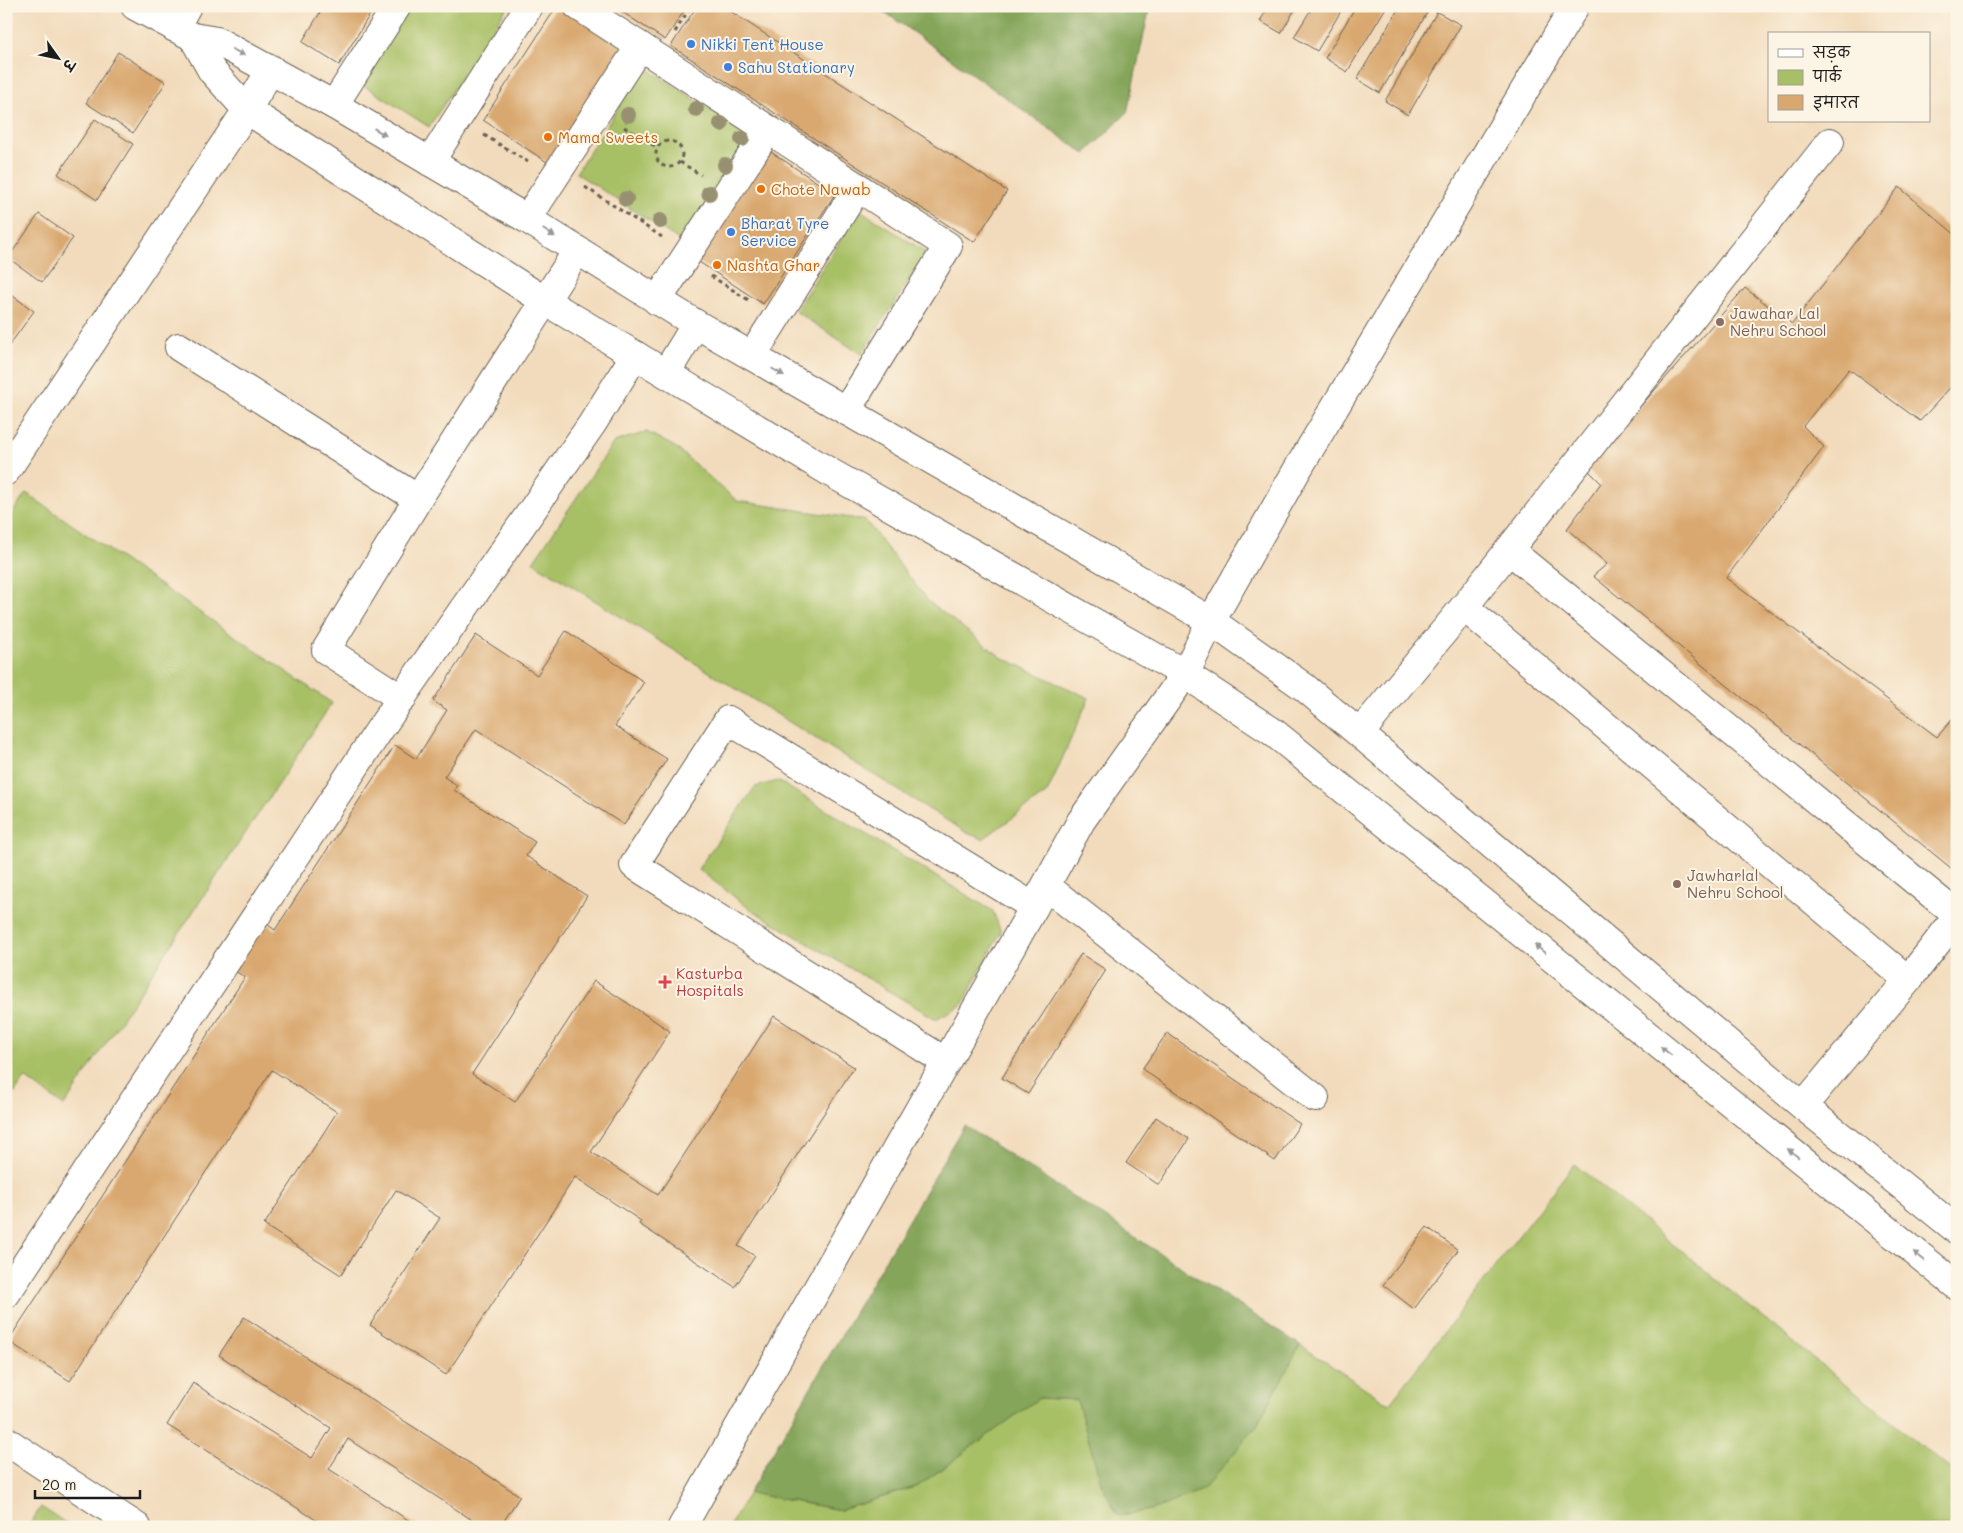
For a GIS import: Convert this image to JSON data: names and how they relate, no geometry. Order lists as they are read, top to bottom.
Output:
{
  "places": {
    "other": [
      "Nikki Tent House",
      "Sahu Stationary",
      "Mama Sweets",
      "Chote Nawab",
      "Bharat Tyre Service",
      "Nashta Ghar",
      "Jawahar Lal Nehru School",
      "Jawharlal Nehru School"
    ],
    "health": ["Kasturba Hospitals"]
  },
  "legend": ["सड़क", "पार्क", "इमारत"],
  "scale_bar": "20 m",
  "north": "bottom right"
}
